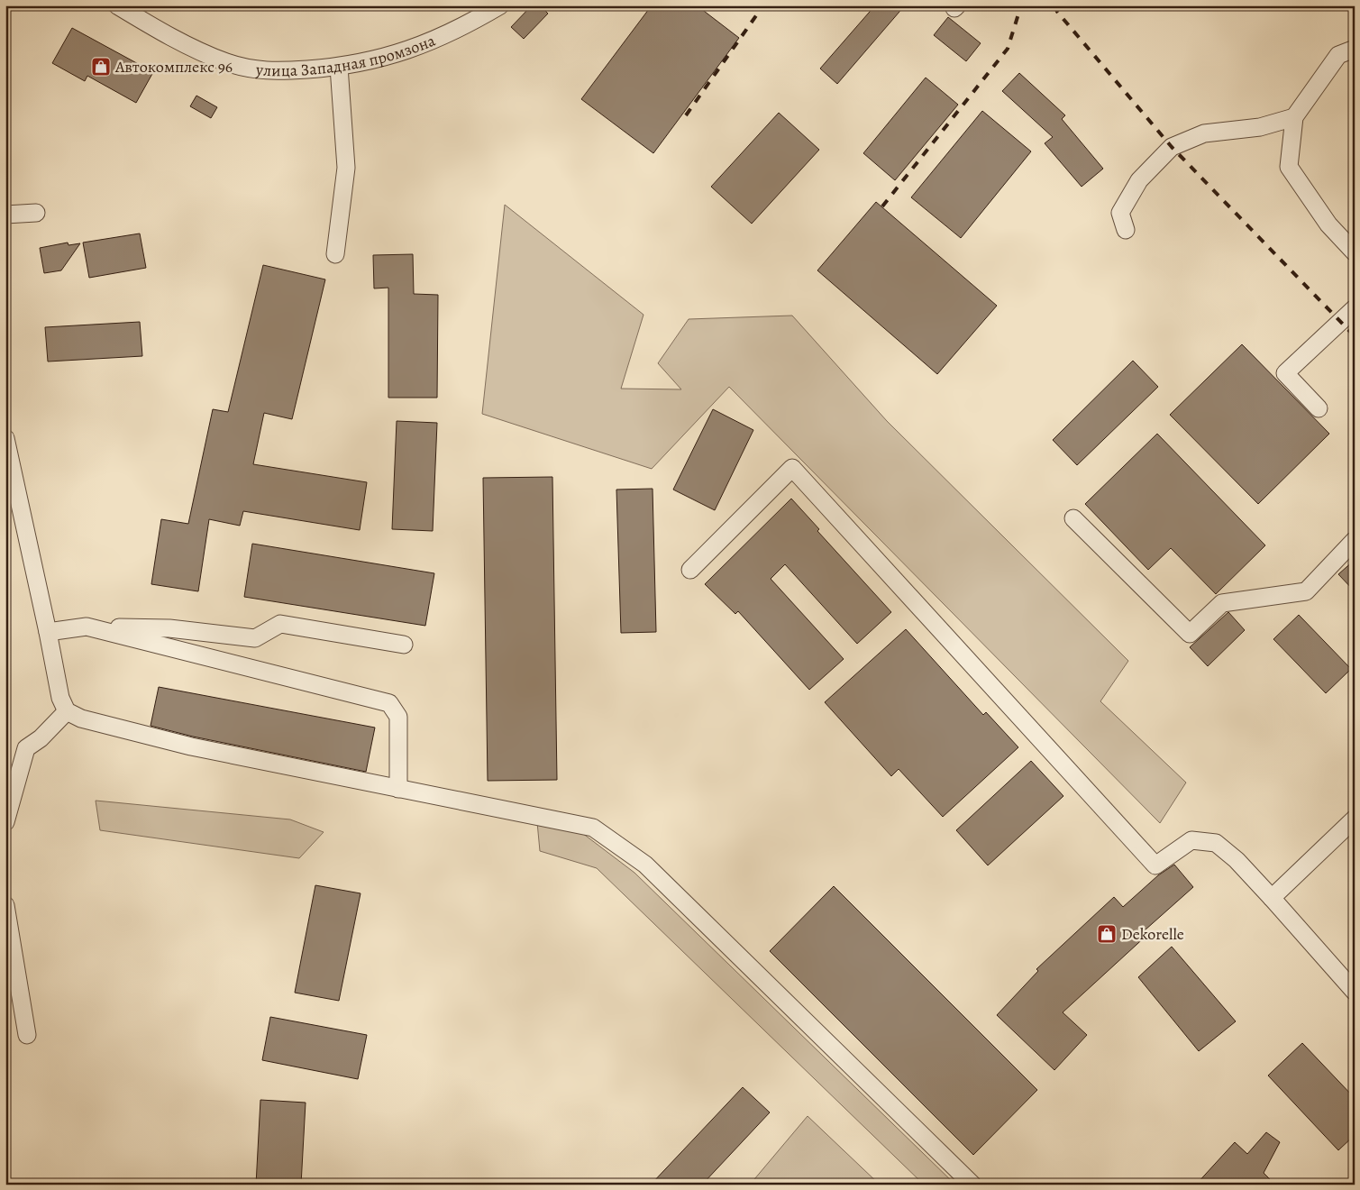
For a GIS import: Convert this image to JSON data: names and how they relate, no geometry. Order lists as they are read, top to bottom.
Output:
{
  "streets": {
    "street": ["улица Западная промзона"]
  },
  "places": {
    "shop": ["Автокомплекс 96", "Dekorelle"]
  }
}
